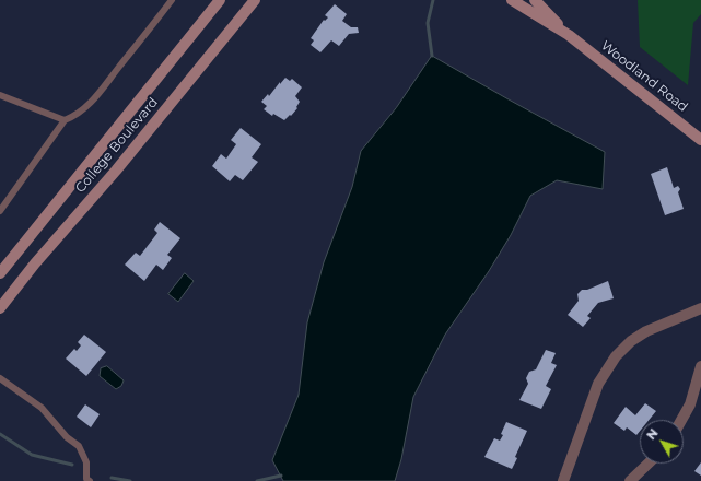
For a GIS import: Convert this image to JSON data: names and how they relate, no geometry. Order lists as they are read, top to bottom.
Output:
{
  "streets": {
    "main road": ["Woodland Road", "College Boulevard"]
  },
  "north": "top left"
}
